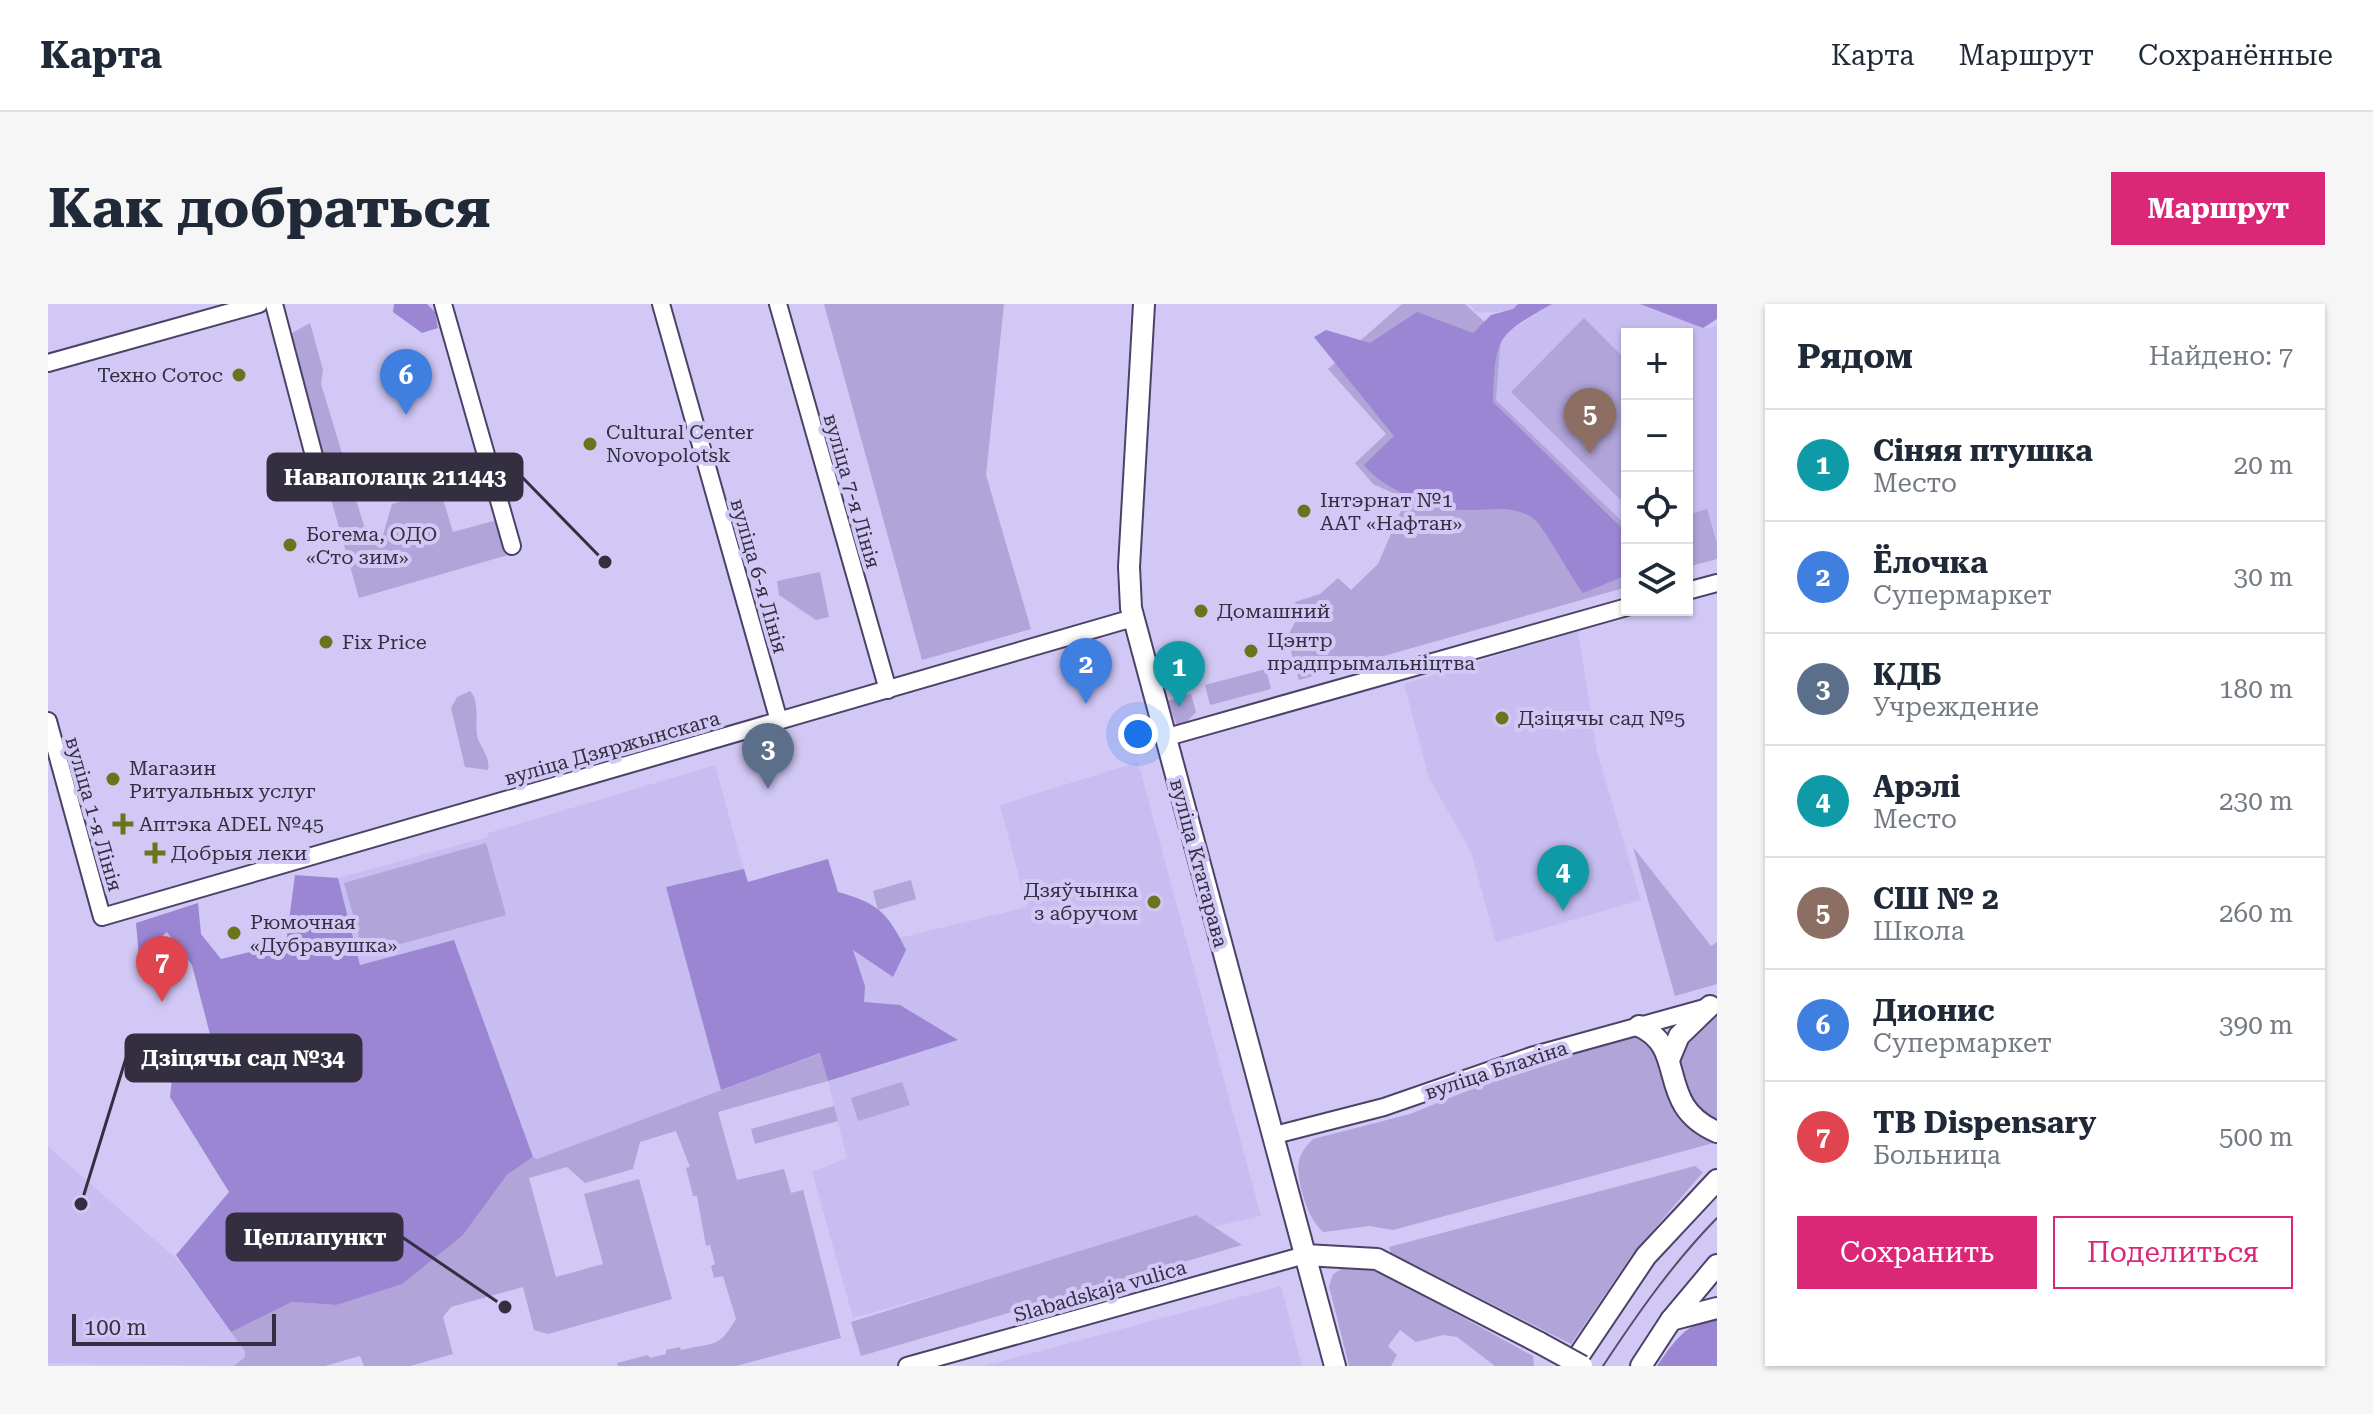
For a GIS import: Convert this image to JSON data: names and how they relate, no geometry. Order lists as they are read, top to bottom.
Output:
{
  "streets": {
    "main road": ["вуліца Ктатарава"],
    "street": [
      "вуліца 7-я Лінія",
      "вуліца 6-я Лінія",
      "вуліца Дзяржынскага",
      "вуліца 1-я Лінія",
      "вуліца Блахіна",
      "Slabadskaja vulica"
    ]
  },
  "crossings": [
    ["вуліца 7-я Лінія", "вуліца Дзяржынскага"],
    ["вуліца 6-я Лінія", "вуліца Дзяржынскага"],
    ["вуліца Дзяржынскага", "вуліца 1-я Лінія"],
    ["вуліца Дзяржынскага", "вуліца Ктатарава"],
    ["вуліца Ктатарава", "вуліца Блахіна"],
    ["вуліца Ктатарава", "Slabadskaja vulica"]
  ],
  "places": {
    "other": [
      "Техно Сотос",
      "Cultural Center Novopolotsk",
      "Інтэрнат №1 ААТ «Нафтан»",
      "Богема, ОДО «Сто зим»",
      "Наваполацк 211443",
      "Домашний",
      "Fix Price",
      "Цэнтр прадпрымальніцтва",
      "Дзіцячы сад №5",
      "Магазин Ритуальных услуг",
      "Дзяўчынка з абручом",
      "Рюмочная «Дубравушка»",
      "Дзіцячы сад №34",
      "Цеплапункт"
    ],
    "health": ["Аптэка ADEL №45", "Добрыя леки"]
  },
  "scale_bar": "100 m",
  "page": {
    "header": "Карта",
    "nav": ["Карта", "Маршрут", "Сохранённые"],
    "buttons": [
      "Маршрут",
      ["Сохранить", "Поделиться"]
    ],
    "title": "Как добраться",
    "heading": ["Рядом", "Найдено: 7"],
    "map_buttons": ["+", "−"],
    "pins": [
      "6",
      "5",
      "2",
      "1",
      "3",
      "4",
      "7"
    ],
    "list": [
      {
        "mark": "1",
        "name": "Сіняя птушка",
        "note": "Место",
        "value": "20 m"
      },
      {
        "mark": "2",
        "name": "Ёлочка",
        "note": "Супермаркет",
        "value": "30 m"
      },
      {
        "mark": "3",
        "name": "КДБ",
        "note": "Учреждение",
        "value": "180 m"
      },
      {
        "mark": "4",
        "name": "Арэлі",
        "note": "Место",
        "value": "230 m"
      },
      {
        "mark": "5",
        "name": "СШ № 2",
        "note": "Школа",
        "value": "260 m"
      },
      {
        "mark": "6",
        "name": "Дионис",
        "note": "Супермаркет",
        "value": "390 m"
      },
      {
        "mark": "7",
        "name": "TB Dispensary",
        "note": "Больница",
        "value": "500 m"
      }
    ],
    "scale": "100 m"
  }
}
